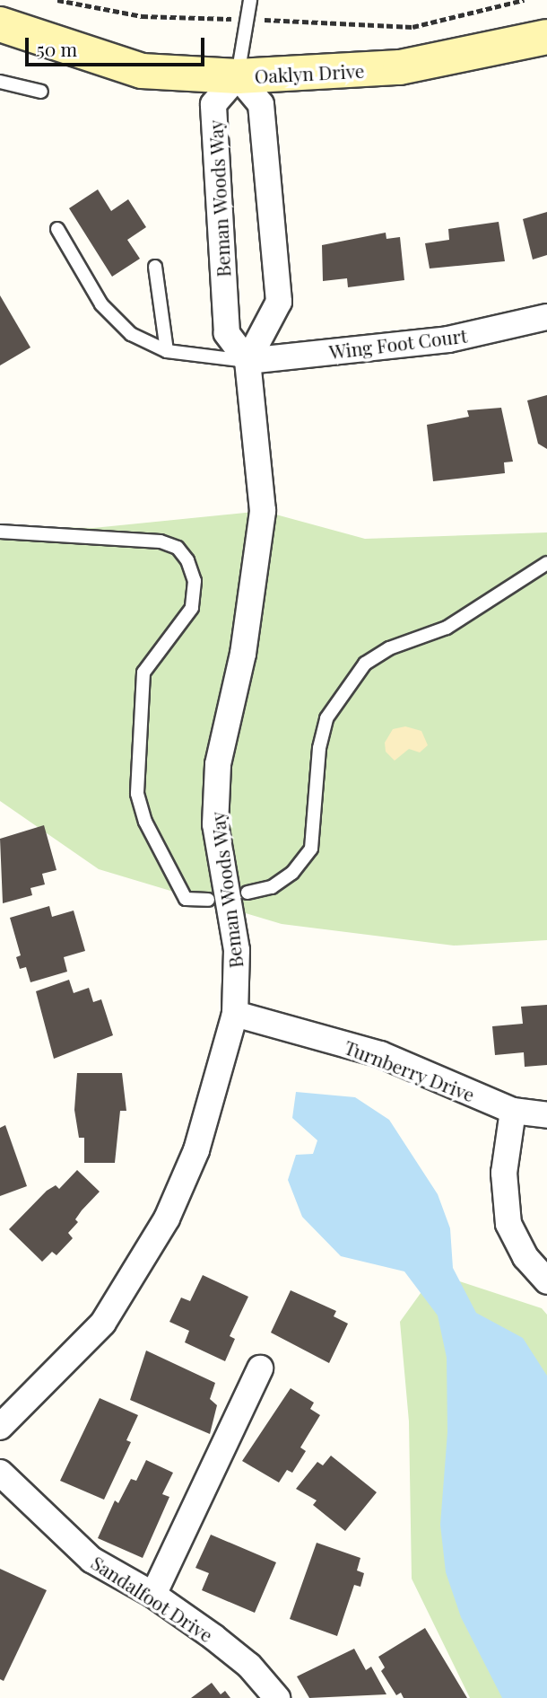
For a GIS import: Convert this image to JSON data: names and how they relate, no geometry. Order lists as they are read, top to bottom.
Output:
{
  "streets": {
    "street": [
      "Oaklyn Drive",
      "Beman Woods Way",
      "Wing Foot Court",
      "Turnberry Drive",
      "Sandalfoot Drive"
    ]
  },
  "crossings": [
    ["Oaklyn Drive", "Beman Woods Way"],
    ["Beman Woods Way", "Wing Foot Court"],
    ["Beman Woods Way", "Turnberry Drive"]
  ],
  "scale_bar": "50 m"
}
